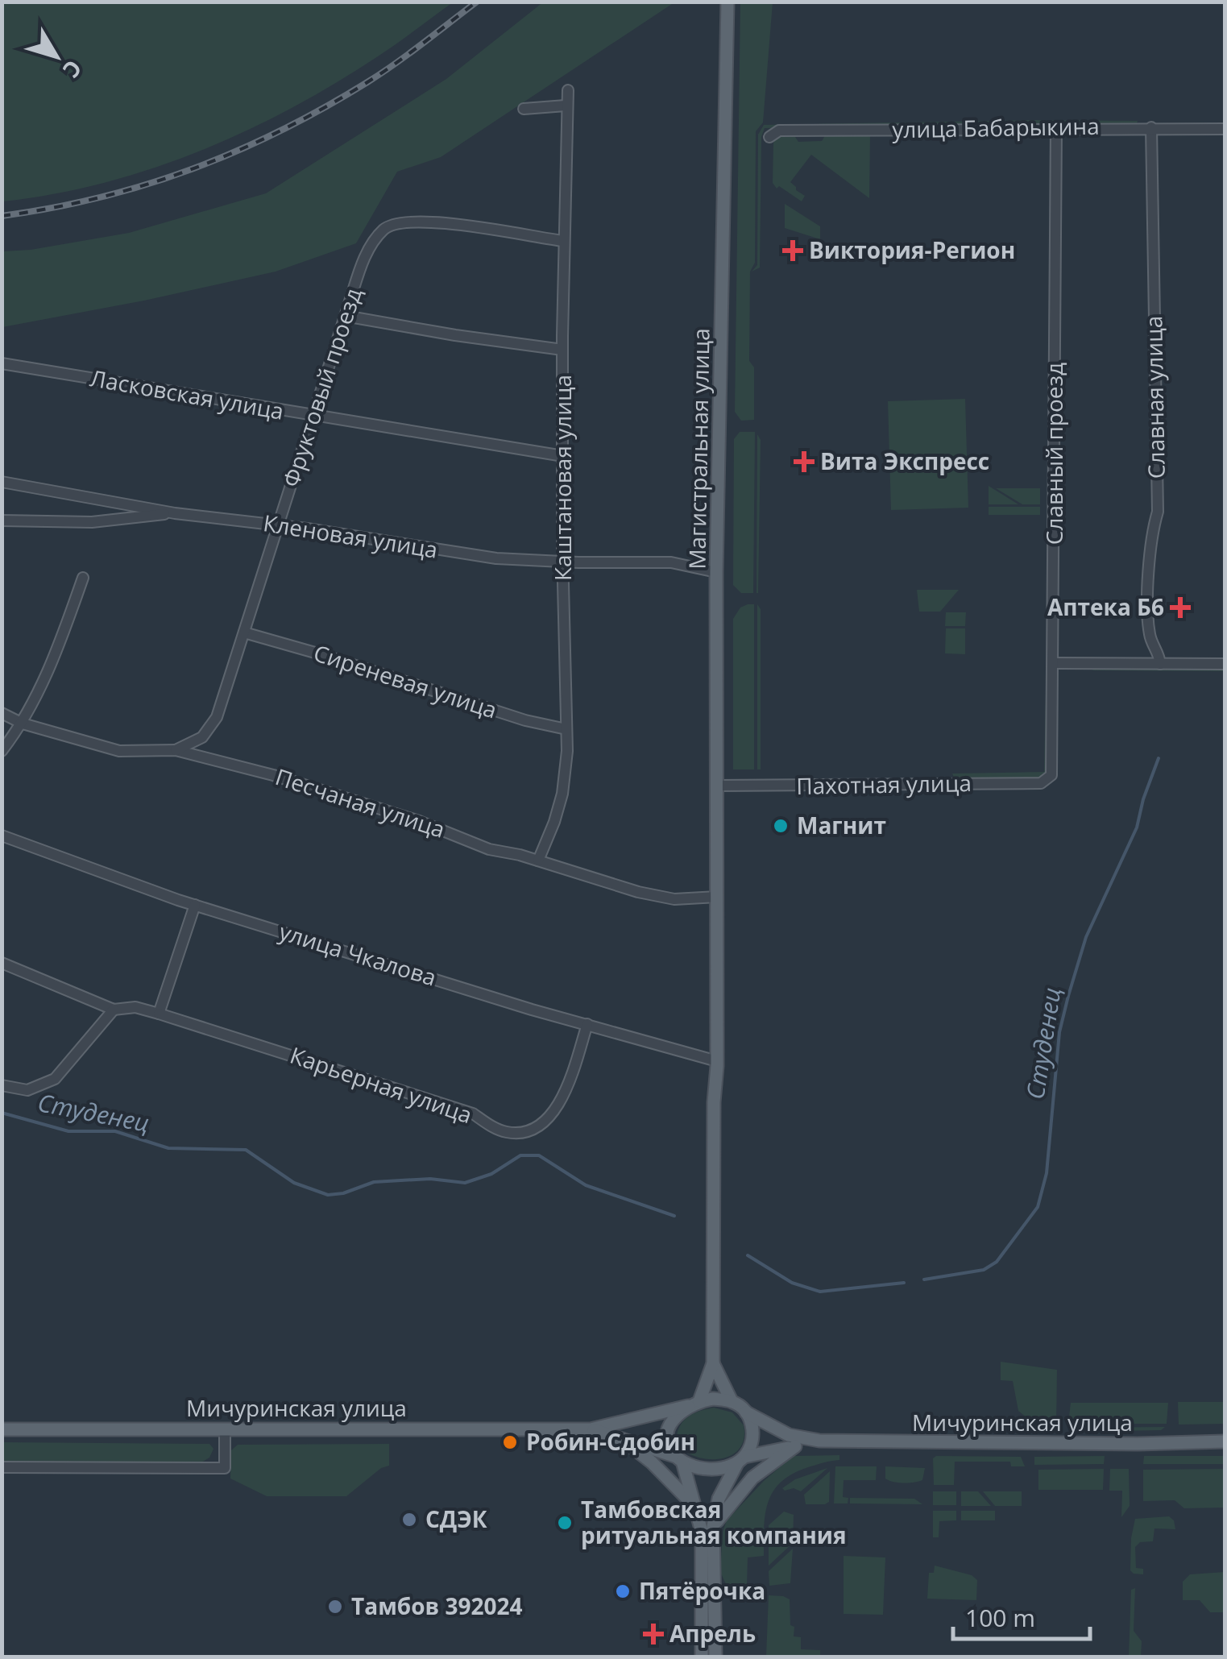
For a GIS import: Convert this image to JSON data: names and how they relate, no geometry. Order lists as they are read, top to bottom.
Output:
{
  "streets": {
    "main road": ["Магистральная улица", "Мичуринская улица"],
    "street": [
      "улица Бабарыкина",
      "Фруктовый проезд",
      "Ласковская улица",
      "Славная улица",
      "Славный проезд",
      "Каштановая улица",
      "Кленовая улица",
      "Сиреневая улица",
      "Пахотная улица",
      "Песчаная улица",
      "улица Чкалова",
      "Карьерная улица"
    ]
  },
  "crossings": [
    ["улица Бабарыкина", "Славная улица"],
    ["улица Бабарыкина", "Славный проезд"],
    ["Фруктовый проезд", "Ласковская улица"],
    ["Фруктовый проезд", "Каштановая улица"],
    ["Фруктовый проезд", "Кленовая улица"],
    ["Фруктовый проезд", "Сиреневая улица"],
    ["Фруктовый проезд", "Песчаная улица"],
    ["Ласковская улица", "Каштановая улица"],
    ["Магистральная улица", "Кленовая улица"],
    ["Магистральная улица", "Пахотная улица"],
    ["Магистральная улица", "Песчаная улица"],
    ["Магистральная улица", "улица Чкалова"],
    ["Славный проезд", "Пахотная улица"],
    ["Каштановая улица", "Кленовая улица"],
    ["Каштановая улица", "Сиреневая улица"],
    ["Каштановая улица", "Песчаная улица"],
    ["улица Чкалова", "Карьерная улица"]
  ],
  "water": ["Студенец"],
  "places": {
    "health": [
      "Виктория-Регион",
      "Вита Экспресс",
      "Аптека Б6",
      "Апрель"
    ],
    "other": [
      "Магнит",
      "Робин-Сдобин",
      "СДЭК",
      "Тамбовская ритуальная компания",
      "Пятёрочка",
      "Тамбов 392024"
    ]
  },
  "scale_bar": "100 m",
  "north": "bottom right"
}
